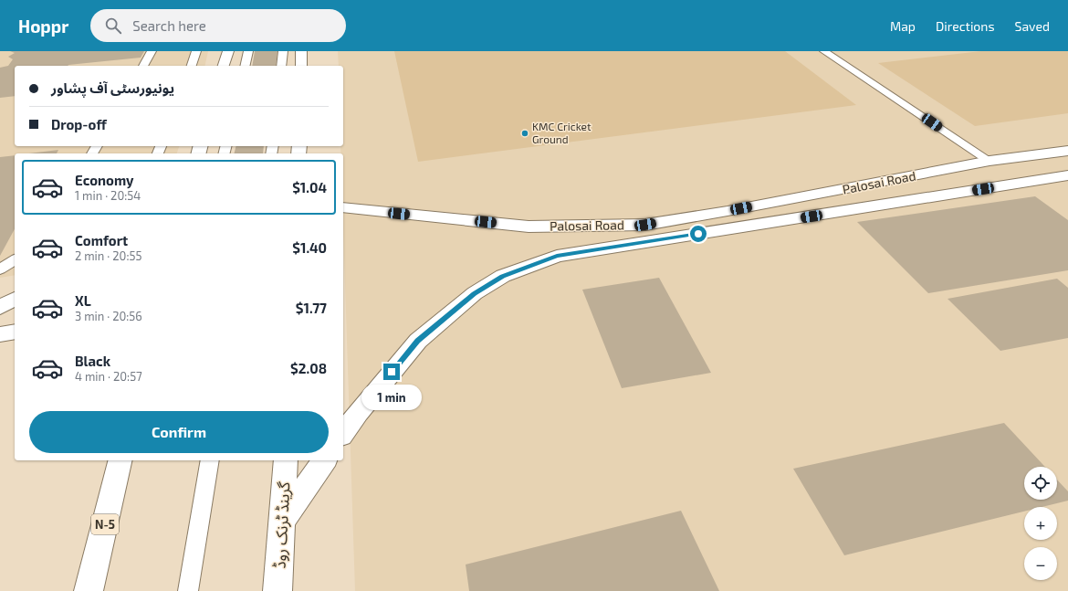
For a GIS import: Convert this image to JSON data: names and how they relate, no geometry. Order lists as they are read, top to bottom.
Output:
{
  "streets": {
    "main road": ["Palosai Road", "N-5", "گرینڈ ٹرنک روڈ"]
  },
  "places": ["KMC Cricket Ground"],
  "page": {
    "header": "Hoppr",
    "search": "Search here",
    "nav": ["Map", "Directions", "Saved"],
    "banner": ["یونیورسٹی آف پشاور", "Drop-off"],
    "list": [
      {
        "name": "Economy",
        "note": "1 min · 20:54",
        "value": "$1.04"
      },
      {
        "name": "Comfort",
        "note": "2 min · 20:55",
        "value": "$1.40"
      },
      {
        "name": "XL",
        "note": "3 min · 20:56",
        "value": "$1.77"
      },
      {
        "name": "Black",
        "note": "4 min · 20:57",
        "value": "$2.08"
      }
    ],
    "bubble": "1 min",
    "buttons": "Confirm",
    "map_buttons": ["+", "−"]
  }
}
